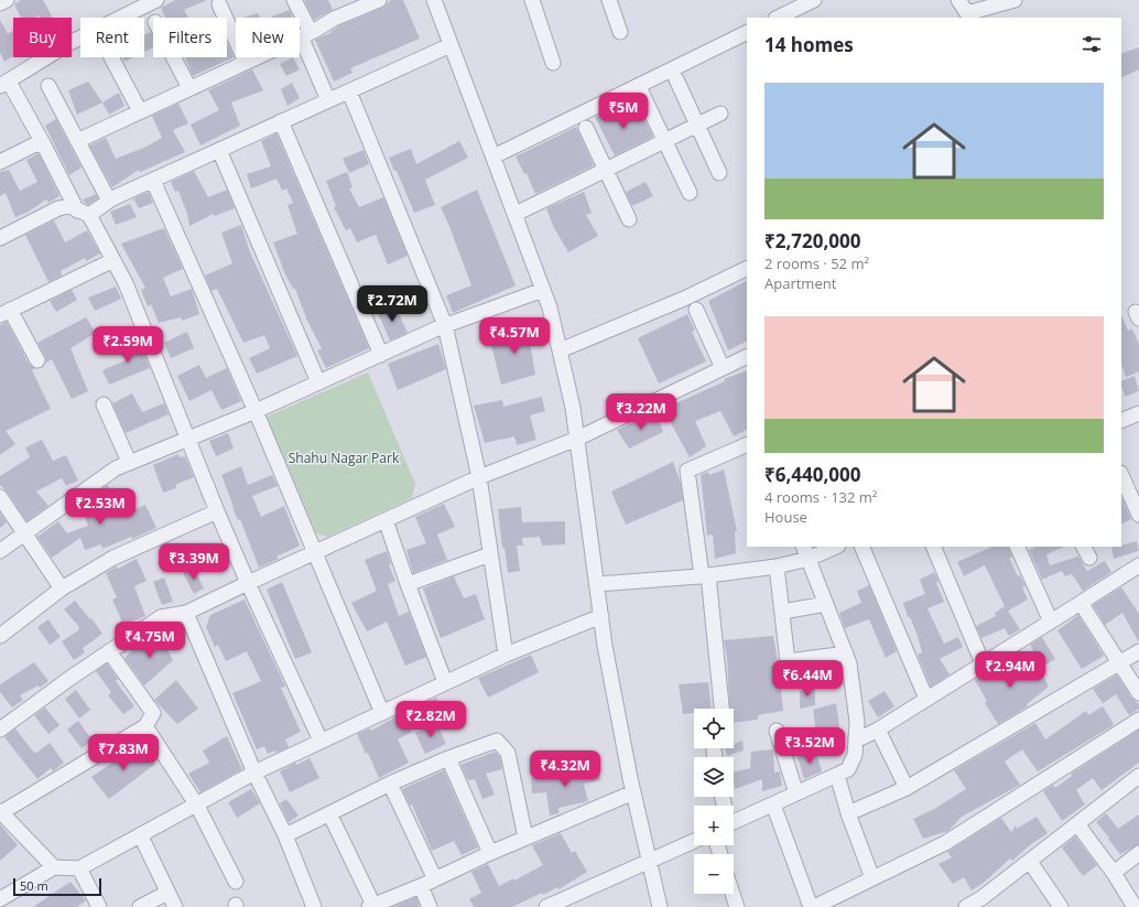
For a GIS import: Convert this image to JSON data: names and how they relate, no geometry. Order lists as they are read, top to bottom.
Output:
{
  "parks": ["Shahu Nagar Park"],
  "scale_bar": "50 m",
  "page": {
    "chip": [
      "Buy",
      "Rent",
      "Filters",
      "New"
    ],
    "heading": "14 homes",
    "list": [
      {
        "name": "₹2,720,000",
        "note": "2 rooms · 52 m² · Apartment"
      },
      {
        "name": "₹6,440,000",
        "note": "4 rooms · 132 m² · House"
      }
    ],
    "price": [
      "₹5M",
      "₹2.72M",
      "₹4.57M",
      "₹2.59M",
      "₹3.22M",
      "₹2.53M",
      "₹3.39M",
      "₹4.75M",
      "₹2.94M",
      "₹6.44M",
      "₹2.82M",
      "₹3.52M",
      "₹7.83M",
      "₹4.32M"
    ],
    "map_buttons": ["+", "−"],
    "scale": "50 m"
  }
}
